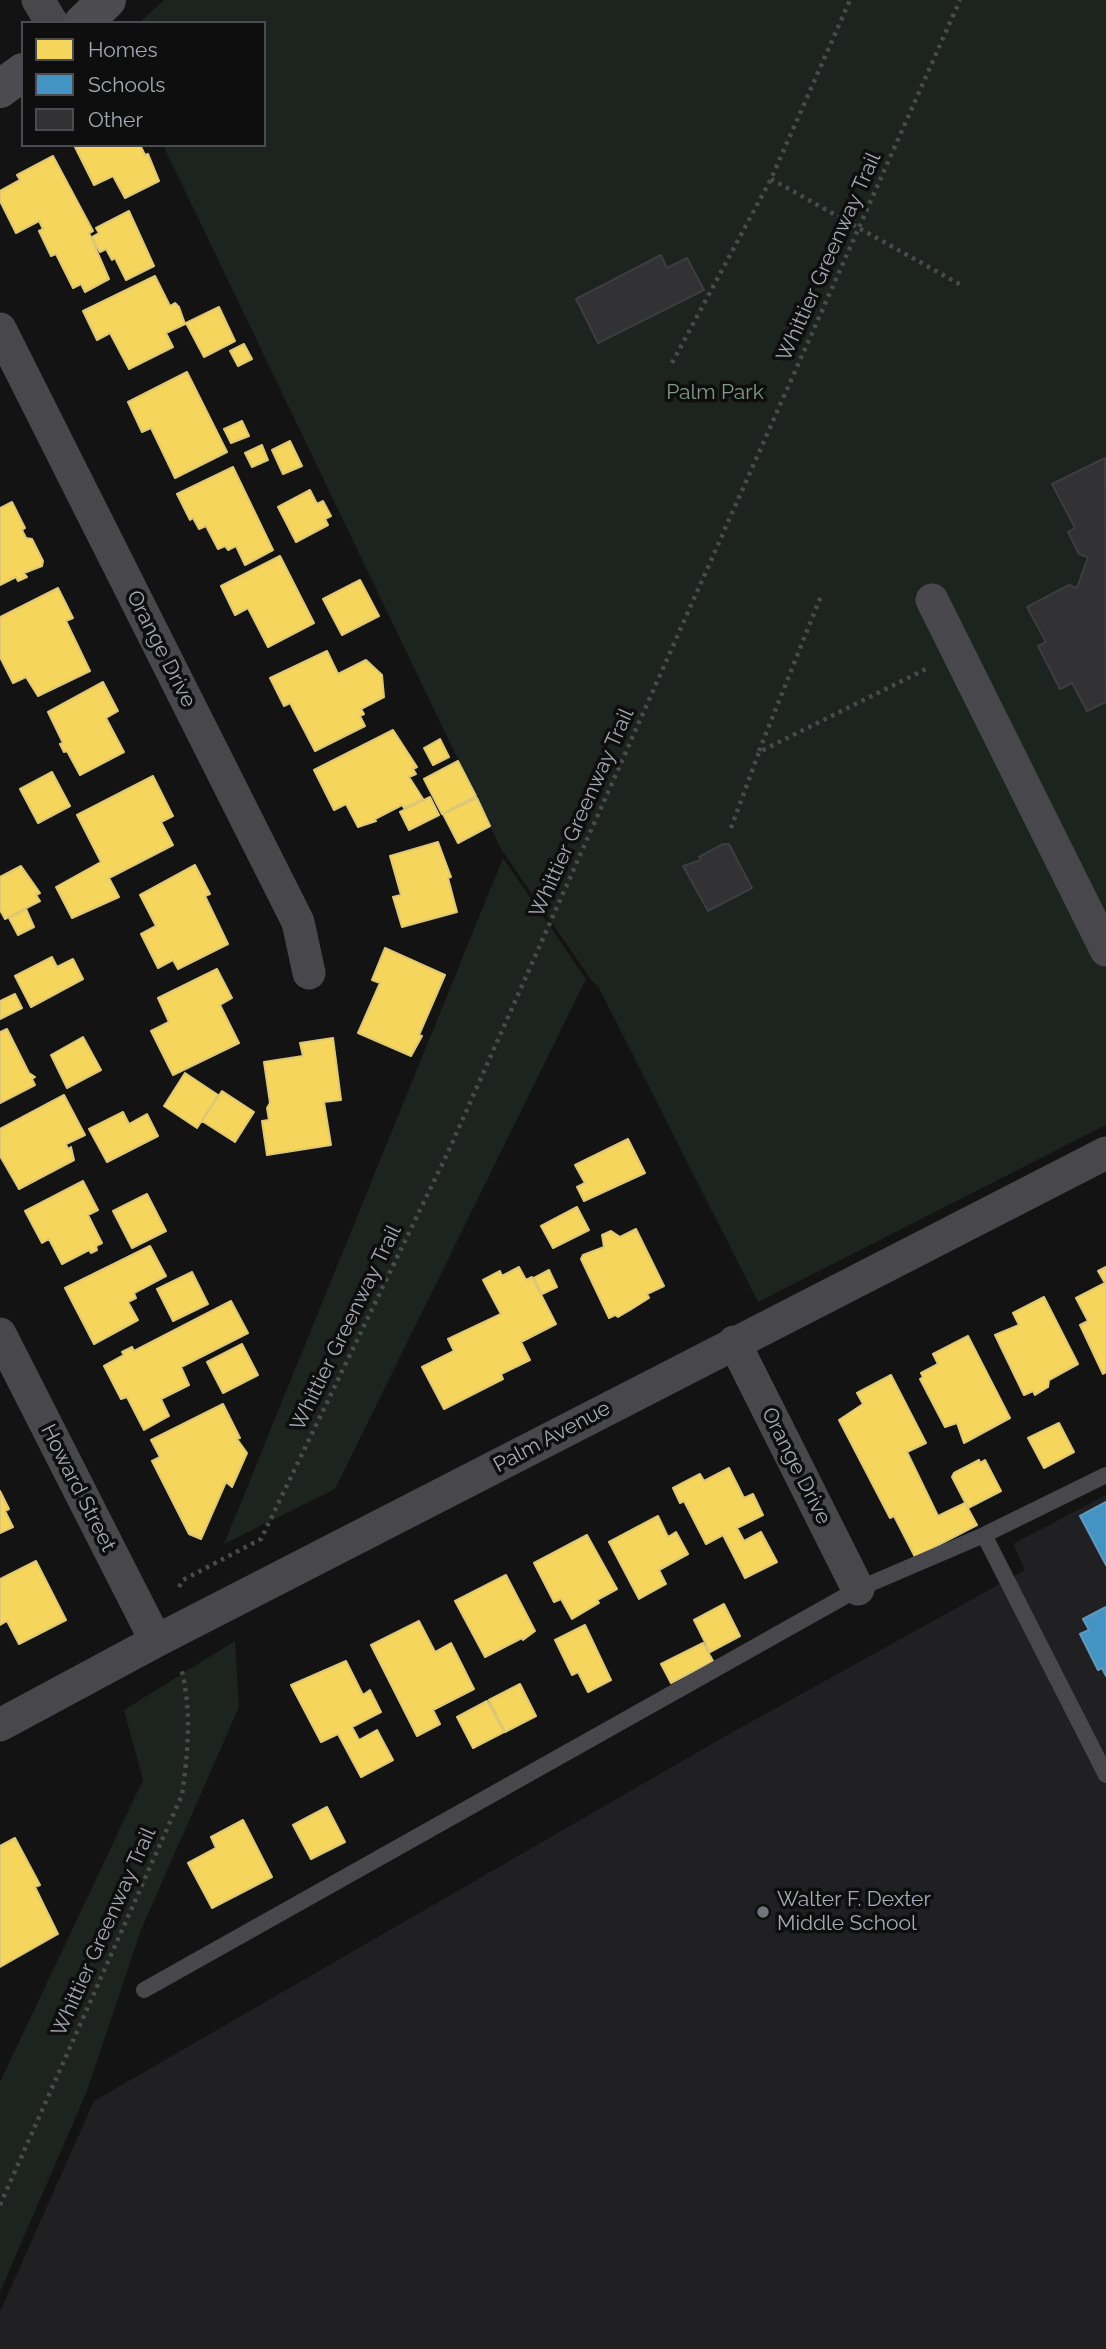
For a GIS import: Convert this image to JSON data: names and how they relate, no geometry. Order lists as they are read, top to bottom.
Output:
{
  "streets": {
    "street": ["Orange Drive", "Palm Avenue", "Howard Street"],
    "path": ["Whittier Greenway Trail"]
  },
  "crossings": [
    ["Whittier Greenway Trail", "Palm Avenue"],
    ["Whittier Greenway Trail", "Howard Street"],
    ["Orange Drive", "Palm Avenue"],
    ["Palm Avenue", "Howard Street"]
  ],
  "parks": ["Palm Park"],
  "places": ["Walter F. Dexter Middle School"],
  "legend": ["Homes", "Schools", "Other"]
}
